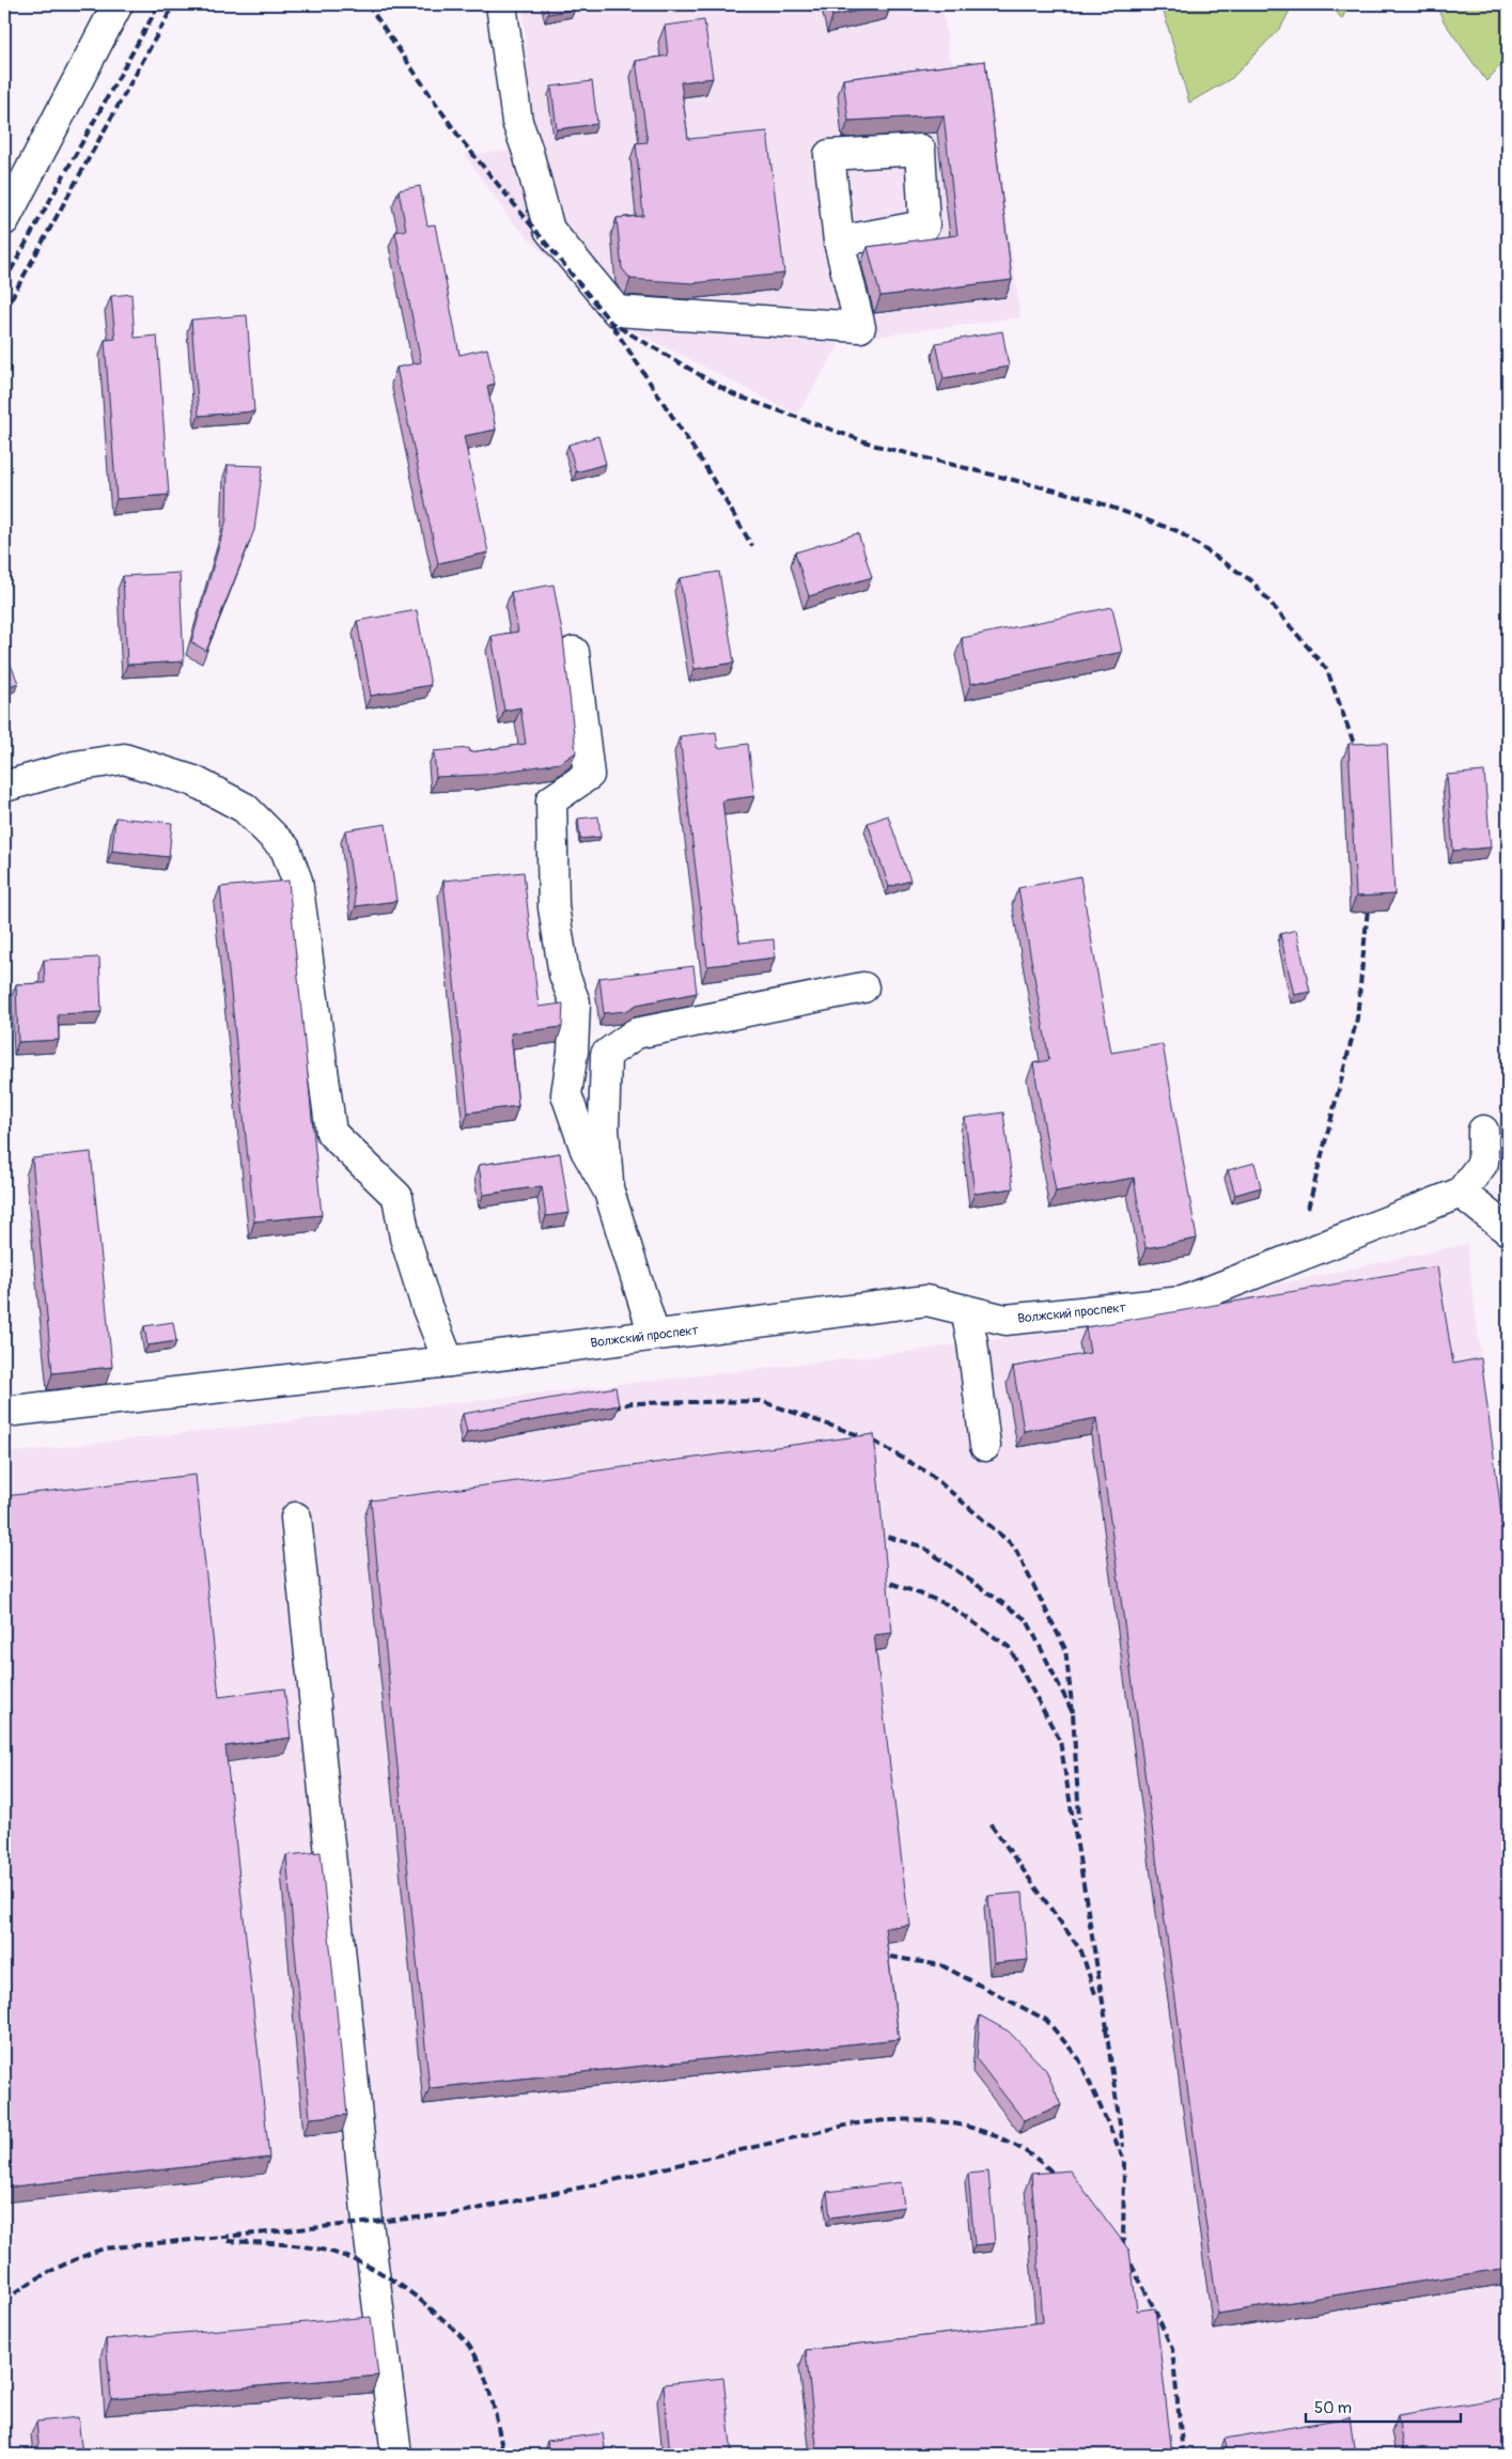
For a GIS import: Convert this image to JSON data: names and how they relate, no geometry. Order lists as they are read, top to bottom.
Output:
{
  "streets": {
    "street": ["Волжский проспект"]
  },
  "scale_bar": "50 m"
}
